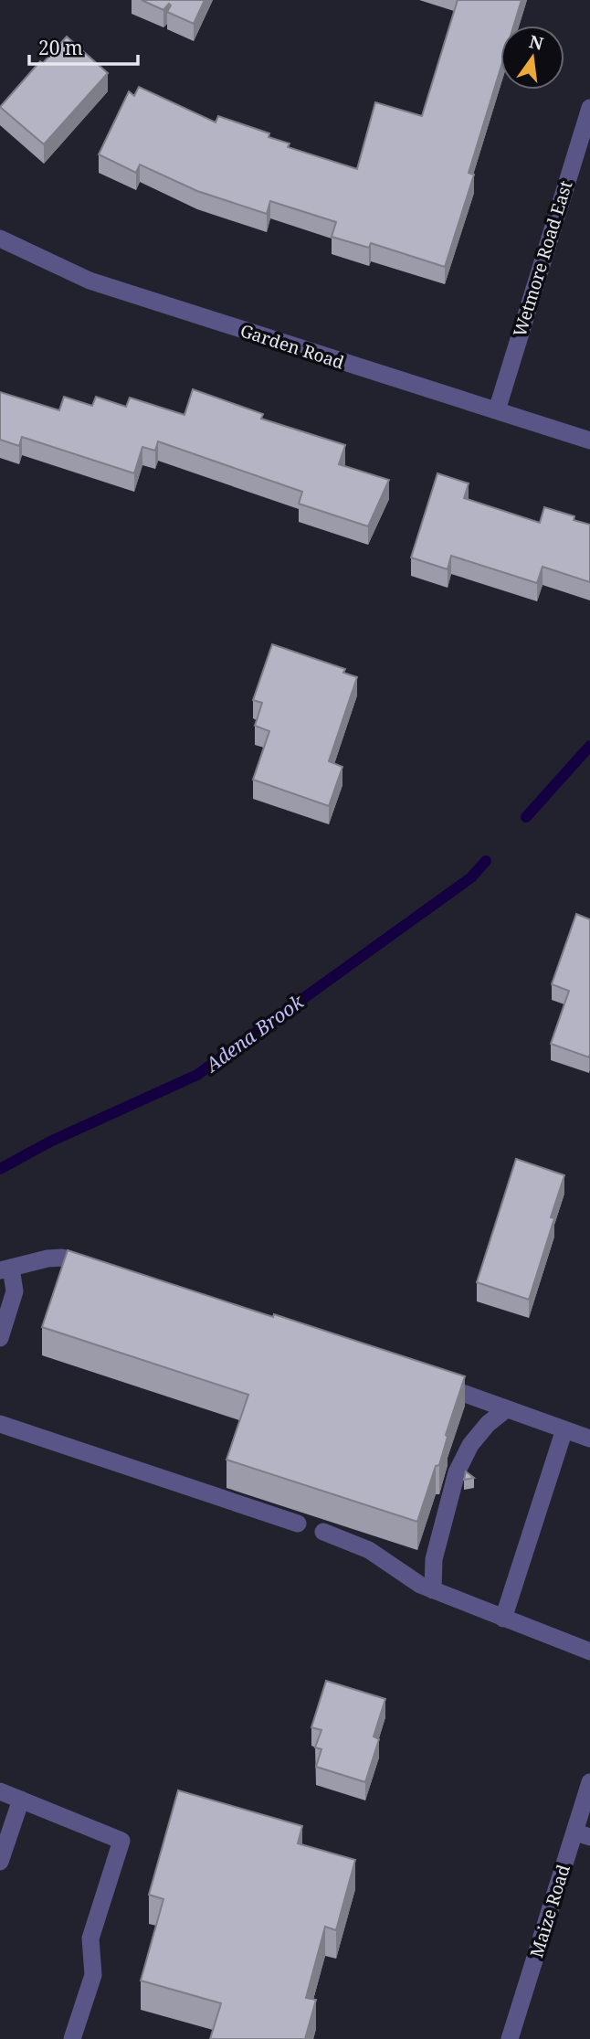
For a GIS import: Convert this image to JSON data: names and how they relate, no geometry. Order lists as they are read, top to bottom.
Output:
{
  "streets": {
    "street": ["Wetmore Road East", "Garden Road", "Maize Road"]
  },
  "crossings": [
    ["Wetmore Road East", "Garden Road"]
  ],
  "water": ["Adena Brook"],
  "scale_bar": "20 m",
  "north": "top"
}
